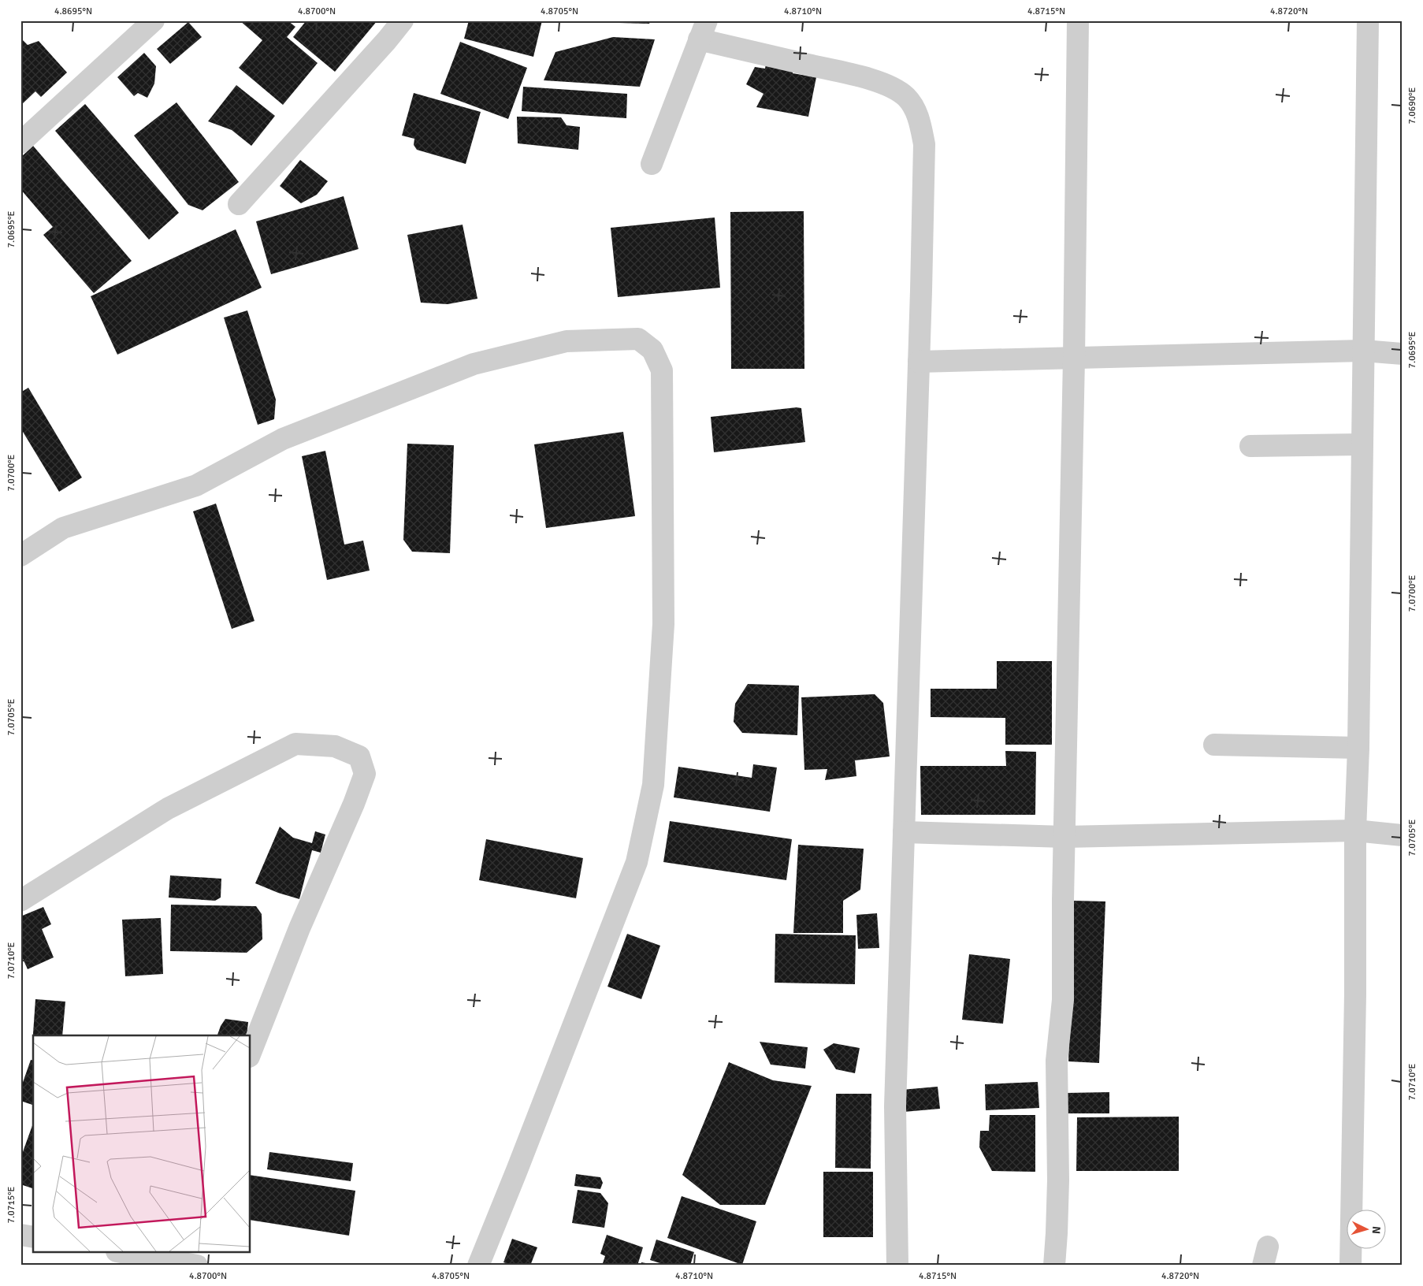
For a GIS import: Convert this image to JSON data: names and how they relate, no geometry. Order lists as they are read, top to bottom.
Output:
{
  "north": "right",
  "coordinates": [
    "4.8695°N",
    "4.8700°N",
    "4.8705°N",
    "4.8710°N",
    "4.8715°N",
    "4.8720°N",
    "7.0690°E",
    "7.0695°E",
    "7.0700°E",
    "7.0705°E",
    "7.0710°E",
    "7.0715°E"
  ]
}
